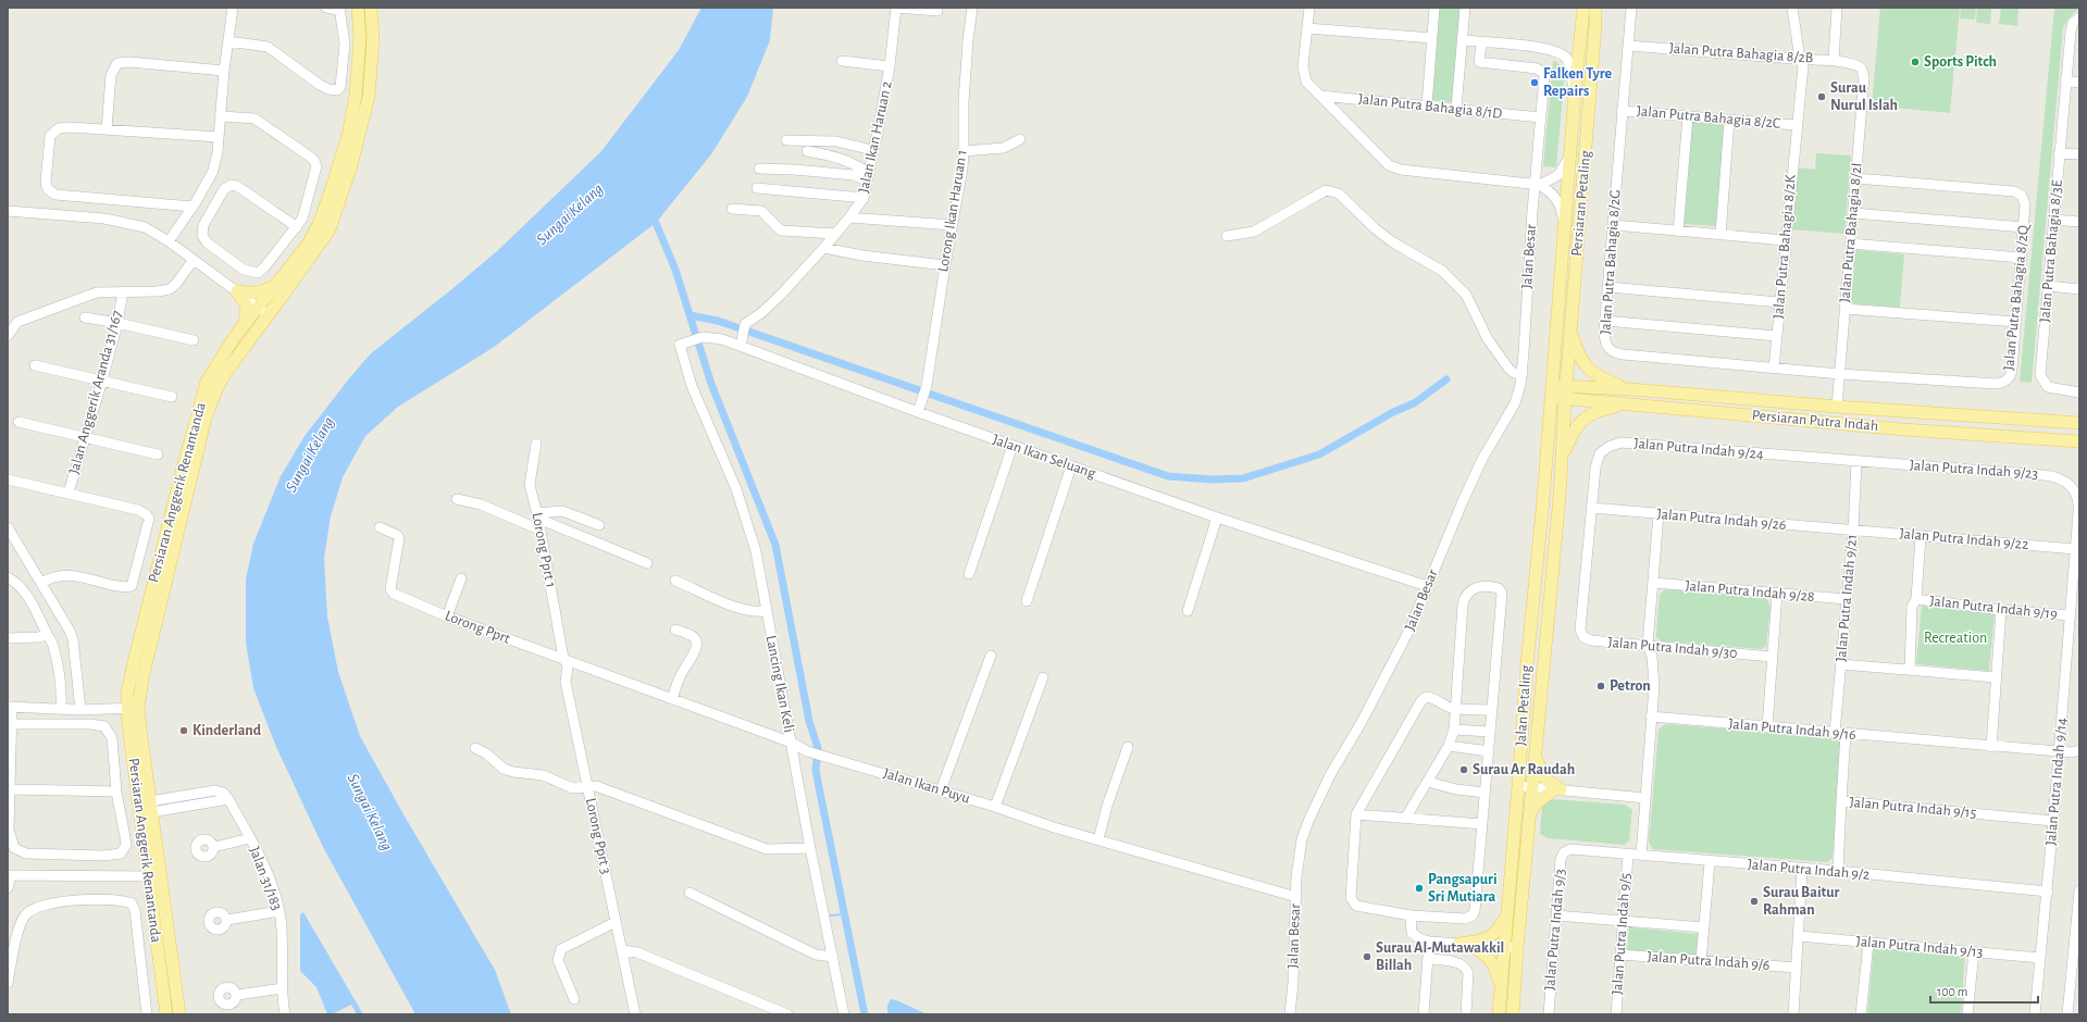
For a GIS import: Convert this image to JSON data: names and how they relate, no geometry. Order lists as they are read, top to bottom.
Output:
{
  "streets": {
    "main road": [
      "Persiaran Petaling",
      "Persiaran Putra Indah",
      "Persiaran Anggerik Renantanda",
      "Jalan Petaling"
    ],
    "street": [
      "Jalan Putra Bahagia 8/2B",
      "Jalan Putra Bahagia 8/1D",
      "Jalan Putra Bahagia 8/2C",
      "Jalan Ikan Haruan 2",
      "Lorong Ikan Haruan 1",
      "Jalan Putra Bahagia 8/2I",
      "Jalan Putra Bahagia 8/2K",
      "Jalan Putra Bahagia 8/3E",
      "Jalan Besar",
      "Jalan Putra Bahagia 8/2G",
      "Jalan Putra Bahagia 8/2Q",
      "Jalan Anggerik Aranda 31/167",
      "Jalan Putra Indah 9/24",
      "Jalan Ikan Seluang",
      "Jalan Putra Indah 9/23",
      "Jalan Putra Indah 9/26",
      "Jalan Putra Indah 9/22",
      "Lorong Pprt 1",
      "Jalan Putra Indah 9/28",
      "Jalan Putra Indah 9/21",
      "Jalan Putra Indah 9/19",
      "Lorong Pprt",
      "Jalan Putra Indah 9/30",
      "Lancing Ikan Keli",
      "Jalan Putra Indah 9/16",
      "Jalan Putra Indah 9/14",
      "Jalan Ikan Puyu",
      "Jalan Putra Indah 9/15",
      "Lorong Pprt 3",
      "Jalan Putra Indah 9/2",
      "Jalan 31/183",
      "Jalan Putra Indah 9/3",
      "Jalan Putra Indah 9/5",
      "Jalan Putra Indah 9/13",
      "Jalan Putra Indah 9/6"
    ]
  },
  "crossings": [
    ["Jalan Putra Bahagia 8/2B", "Jalan Putra Bahagia 8/2I"],
    ["Jalan Putra Bahagia 8/2B", "Jalan Putra Bahagia 8/2K"],
    ["Jalan Putra Bahagia 8/2B", "Jalan Putra Bahagia 8/2G"],
    ["Jalan Putra Bahagia 8/1D", "Jalan Besar"],
    ["Jalan Putra Bahagia 8/2C", "Jalan Putra Bahagia 8/2K"],
    ["Jalan Putra Bahagia 8/2C", "Jalan Putra Bahagia 8/2G"],
    ["Jalan Ikan Haruan 2", "Jalan Ikan Seluang"],
    ["Persiaran Petaling", "Persiaran Putra Indah"],
    ["Persiaran Petaling", "Jalan Petaling"],
    ["Lorong Ikan Haruan 1", "Jalan Ikan Seluang"],
    ["Jalan Putra Bahagia 8/2I", "Jalan Putra Bahagia 8/2G"],
    ["Jalan Putra Bahagia 8/2I", "Jalan Putra Bahagia 8/2Q"],
    ["Jalan Putra Bahagia 8/2I", "Persiaran Putra Indah"],
    ["Jalan Putra Bahagia 8/2K", "Jalan Putra Bahagia 8/2G"],
    ["Jalan Besar", "Jalan Ikan Seluang"],
    ["Jalan Besar", "Jalan Ikan Puyu"],
    ["Jalan Putra Bahagia 8/2G", "Jalan Putra Bahagia 8/2Q"],
    ["Persiaran Putra Indah", "Jalan Petaling"],
    ["Jalan Putra Indah 9/24", "Jalan Putra Indah 9/23"],
    ["Jalan Putra Indah 9/24", "Jalan Putra Indah 9/26"],
    ["Jalan Putra Indah 9/24", "Jalan Putra Indah 9/21"],
    ["Jalan Putra Indah 9/24", "Jalan Putra Indah 9/30"],
    ["Jalan Ikan Seluang", "Lancing Ikan Keli"],
    ["Jalan Putra Indah 9/23", "Jalan Putra Indah 9/22"],
    ["Jalan Putra Indah 9/23", "Jalan Putra Indah 9/21"],
    ["Jalan Putra Indah 9/23", "Jalan Putra Indah 9/14"],
    ["Jalan Putra Indah 9/26", "Jalan Putra Indah 9/22"],
    ["Jalan Putra Indah 9/26", "Jalan Putra Indah 9/21"],
    ["Jalan Putra Indah 9/26", "Jalan Putra Indah 9/30"],
    ["Jalan Putra Indah 9/22", "Jalan Putra Indah 9/21"],
    ["Jalan Putra Indah 9/22", "Jalan Putra Indah 9/14"],
    ["Lorong Pprt 1", "Lorong Pprt"],
    ["Lorong Pprt 1", "Jalan Ikan Puyu"],
    ["Lorong Pprt 1", "Lorong Pprt 3"],
    ["Jalan Putra Indah 9/28", "Jalan Putra Indah 9/21"],
    ["Jalan Putra Indah 9/21", "Jalan Putra Indah 9/16"],
    ["Jalan Putra Indah 9/19", "Jalan Putra Indah 9/14"],
    ["Lorong Pprt", "Jalan Ikan Puyu"],
    ["Lorong Pprt", "Lorong Pprt 3"],
    ["Lancing Ikan Keli", "Jalan Ikan Puyu"],
    ["Jalan Putra Indah 9/16", "Jalan Putra Indah 9/14"],
    ["Jalan Putra Indah 9/14", "Jalan Putra Indah 9/15"],
    ["Jalan Putra Indah 9/14", "Jalan Putra Indah 9/2"],
    ["Jalan Putra Indah 9/14", "Jalan Putra Indah 9/13"],
    ["Jalan Ikan Puyu", "Lorong Pprt 3"],
    ["Jalan Putra Indah 9/15", "Jalan Putra Indah 9/2"],
    ["Jalan Putra Indah 9/2", "Jalan Putra Indah 9/3"],
    ["Jalan Putra Indah 9/2", "Jalan Putra Indah 9/5"],
    ["Jalan Putra Indah 9/5", "Jalan Putra Indah 9/6"]
  ],
  "water": ["Sungai Kelang"],
  "parks": ["Recreation"],
  "places": [
    "Sports Pitch",
    "Falken Tyre Repairs",
    "Surau Nurul Islah",
    "Petron",
    "Kinderland",
    "Surau Ar Raudah",
    "Pangsapuri Sri Mutiara",
    "Surau Baitur Rahman",
    "Surau Al-Mutawakkil Billah"
  ],
  "scale_bar": "100 m"
}
